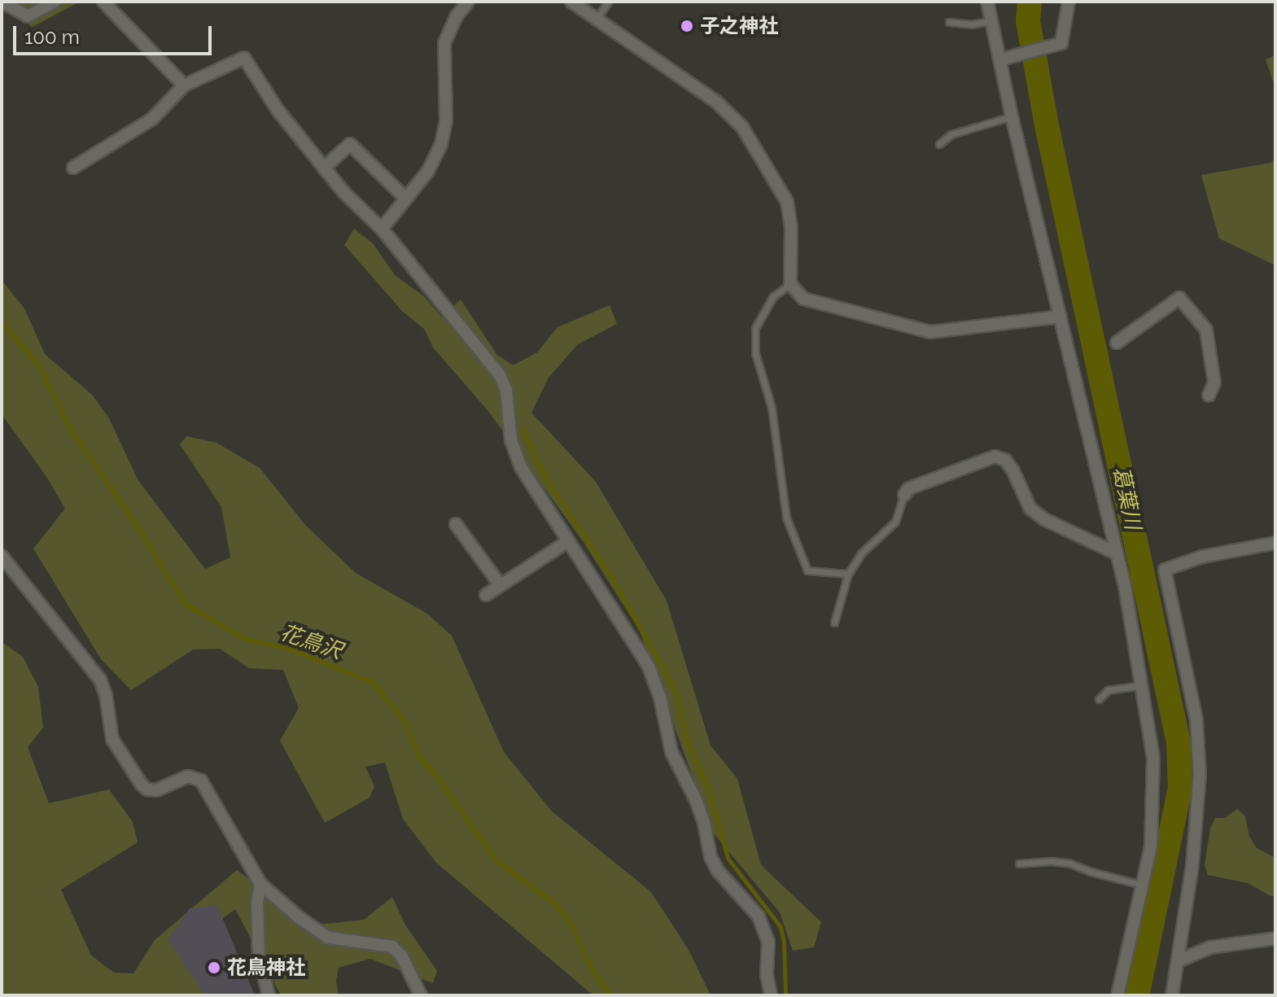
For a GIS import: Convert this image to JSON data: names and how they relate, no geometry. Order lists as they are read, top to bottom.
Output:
{
  "water": ["葛葉川", "花鳥沢"],
  "places": ["子之神社", "花鳥神社"],
  "scale_bar": "100 m"
}
